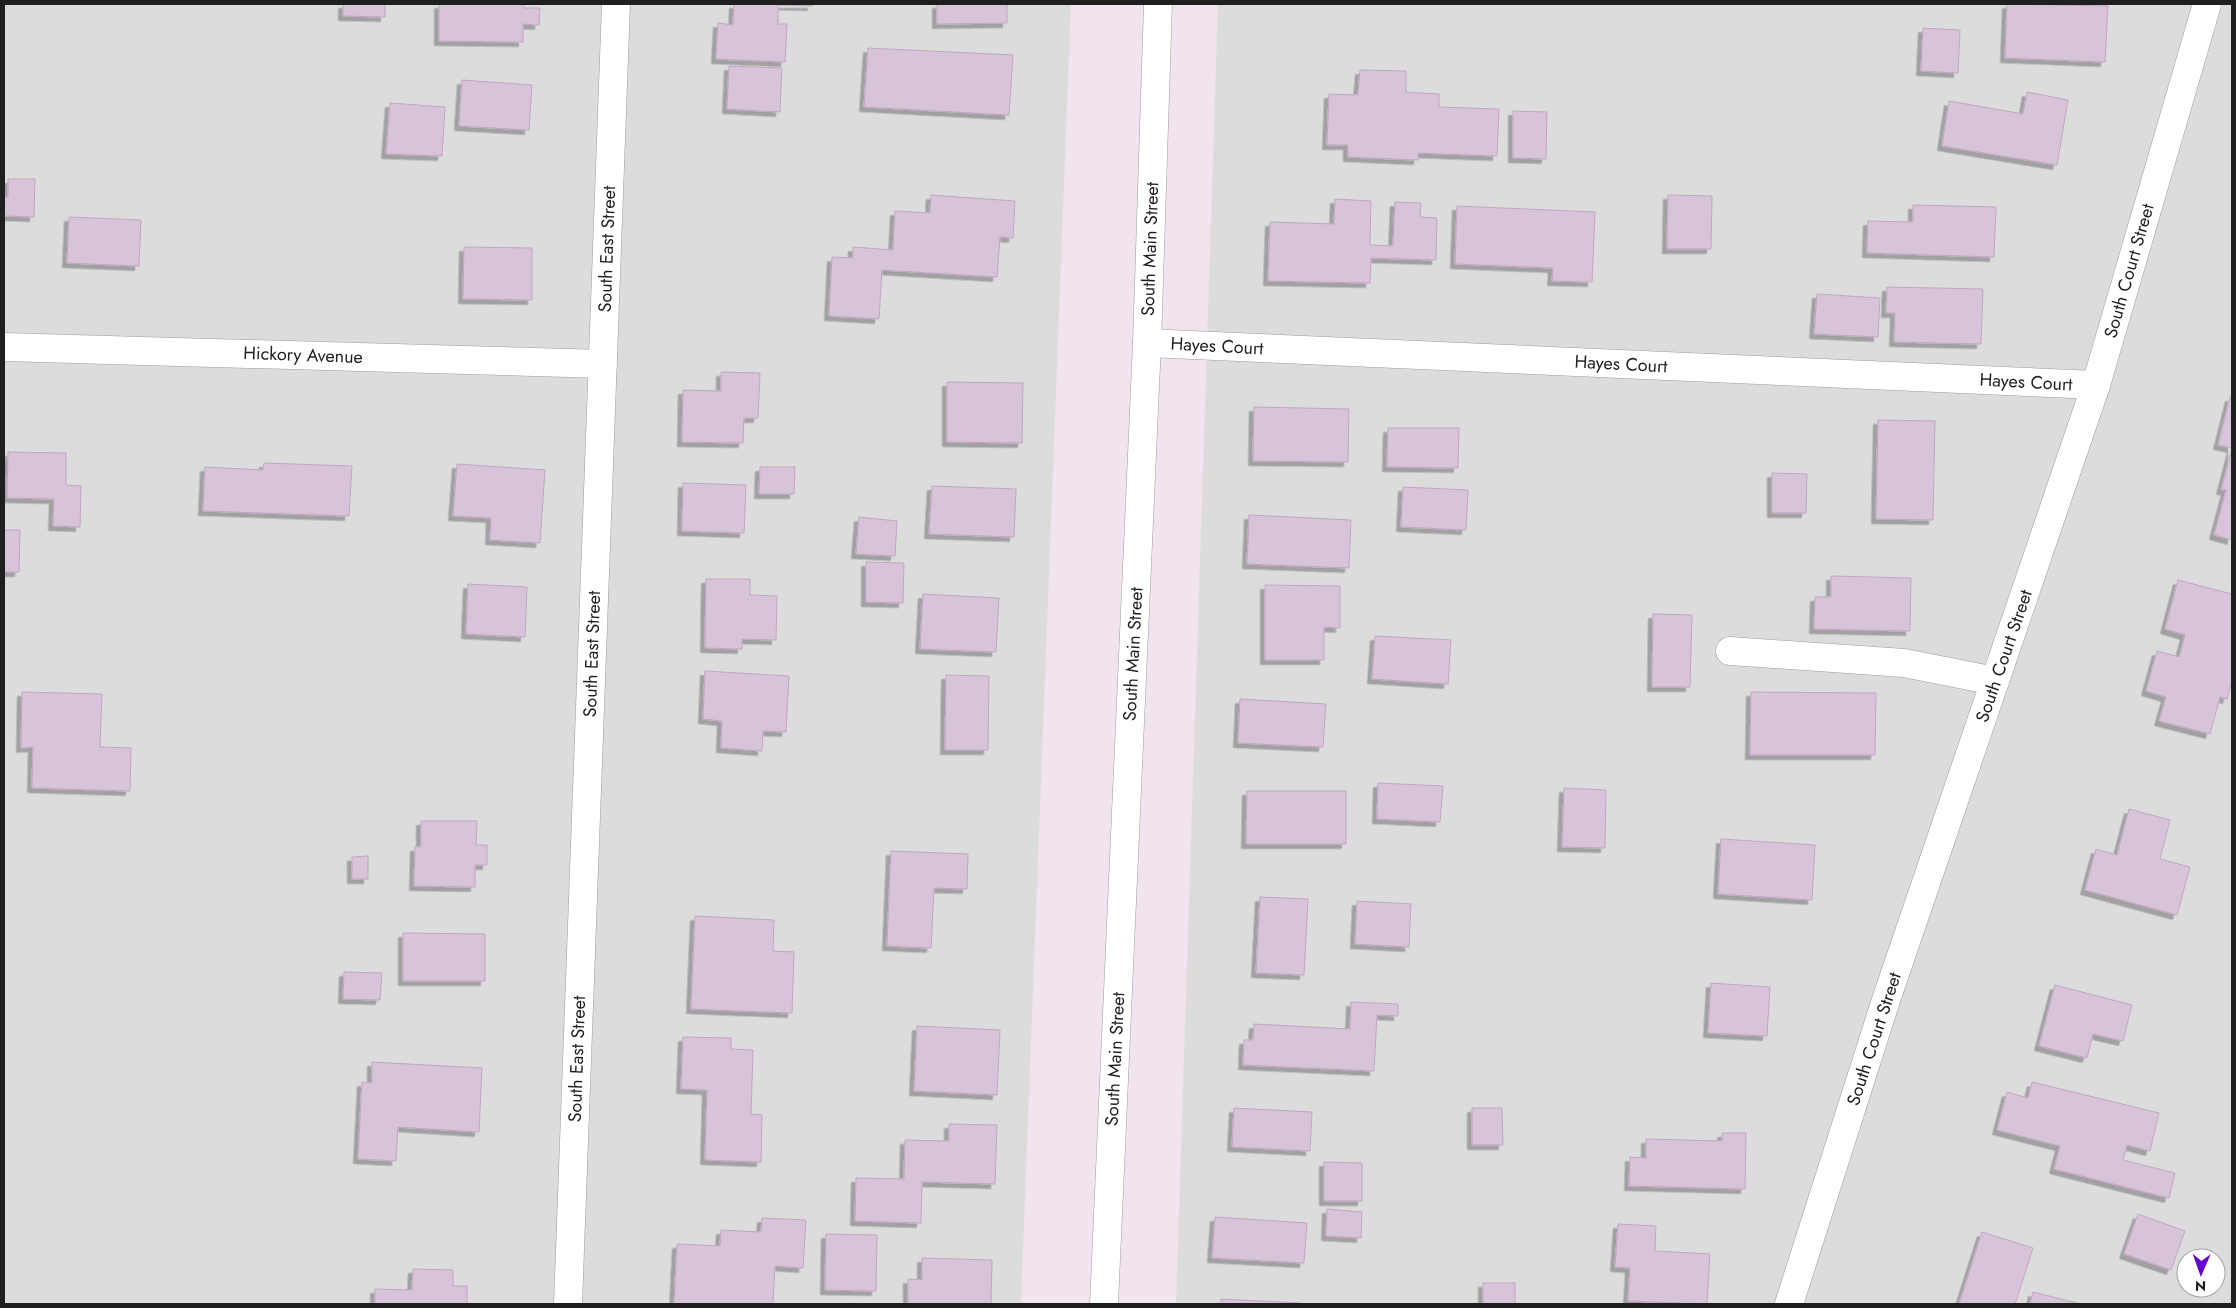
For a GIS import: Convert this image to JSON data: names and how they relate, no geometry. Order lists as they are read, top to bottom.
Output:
{
  "streets": {
    "street": [
      "South East Street",
      "South Main Street",
      "South Court Street",
      "Hayes Court",
      "Hickory Avenue"
    ]
  },
  "crossings": [
    ["South East Street", "Hickory Avenue"],
    ["South Main Street", "Hayes Court"],
    ["South Court Street", "Hayes Court"]
  ],
  "north": "bottom"
}
